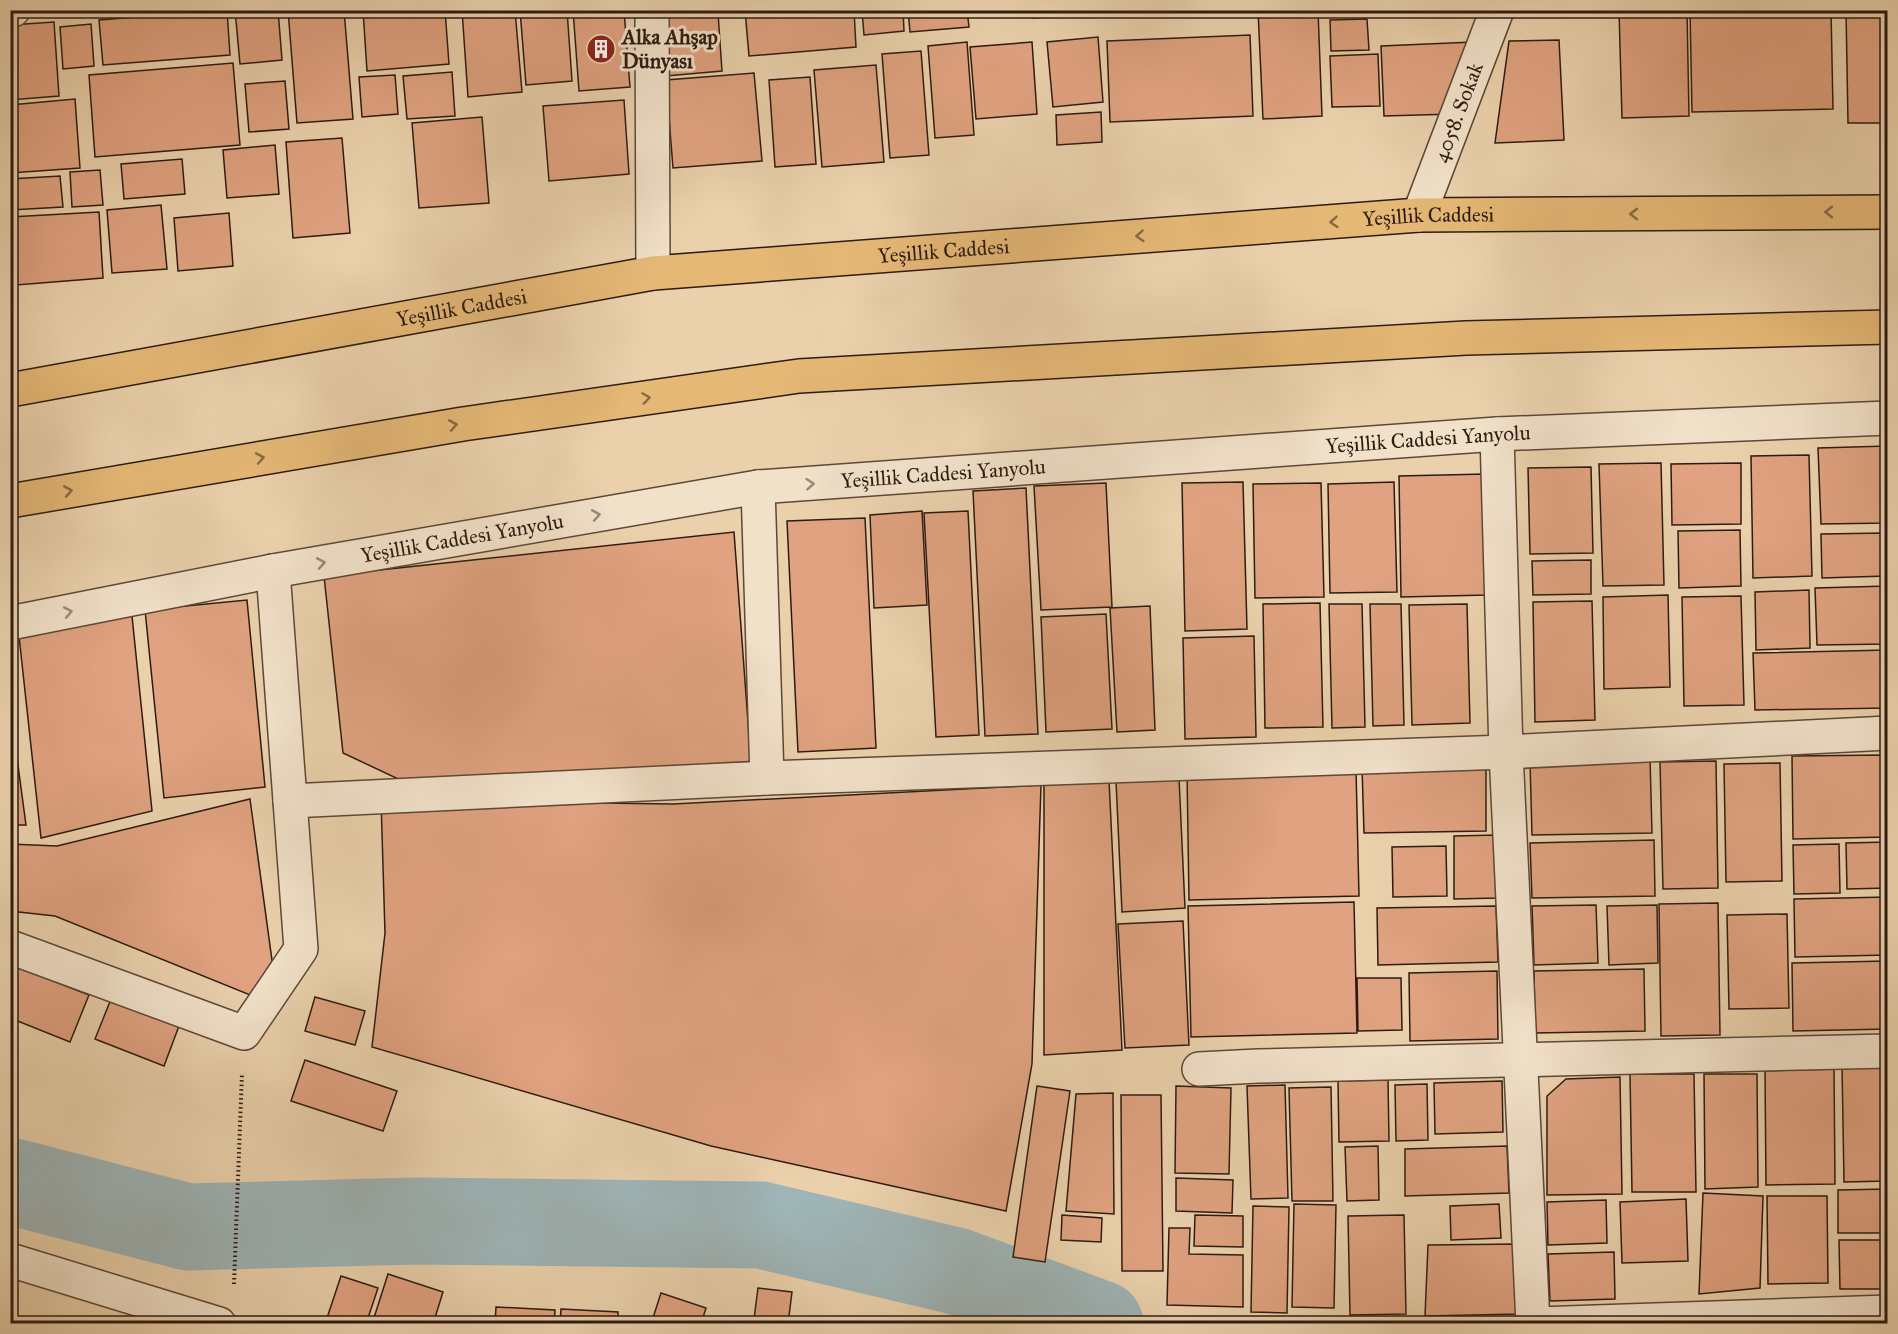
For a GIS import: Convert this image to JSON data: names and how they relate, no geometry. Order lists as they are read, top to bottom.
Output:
{
  "streets": {
    "highway": ["Yeşillik Caddesi"],
    "street": ["4058. Sokak", "Yeşillik Caddesi Yanyolu"]
  },
  "crossings": [
    ["4058. Sokak", "Yeşillik Caddesi"]
  ],
  "places": {
    "building": ["Alka Ahşap Dünyası"]
  }
}
